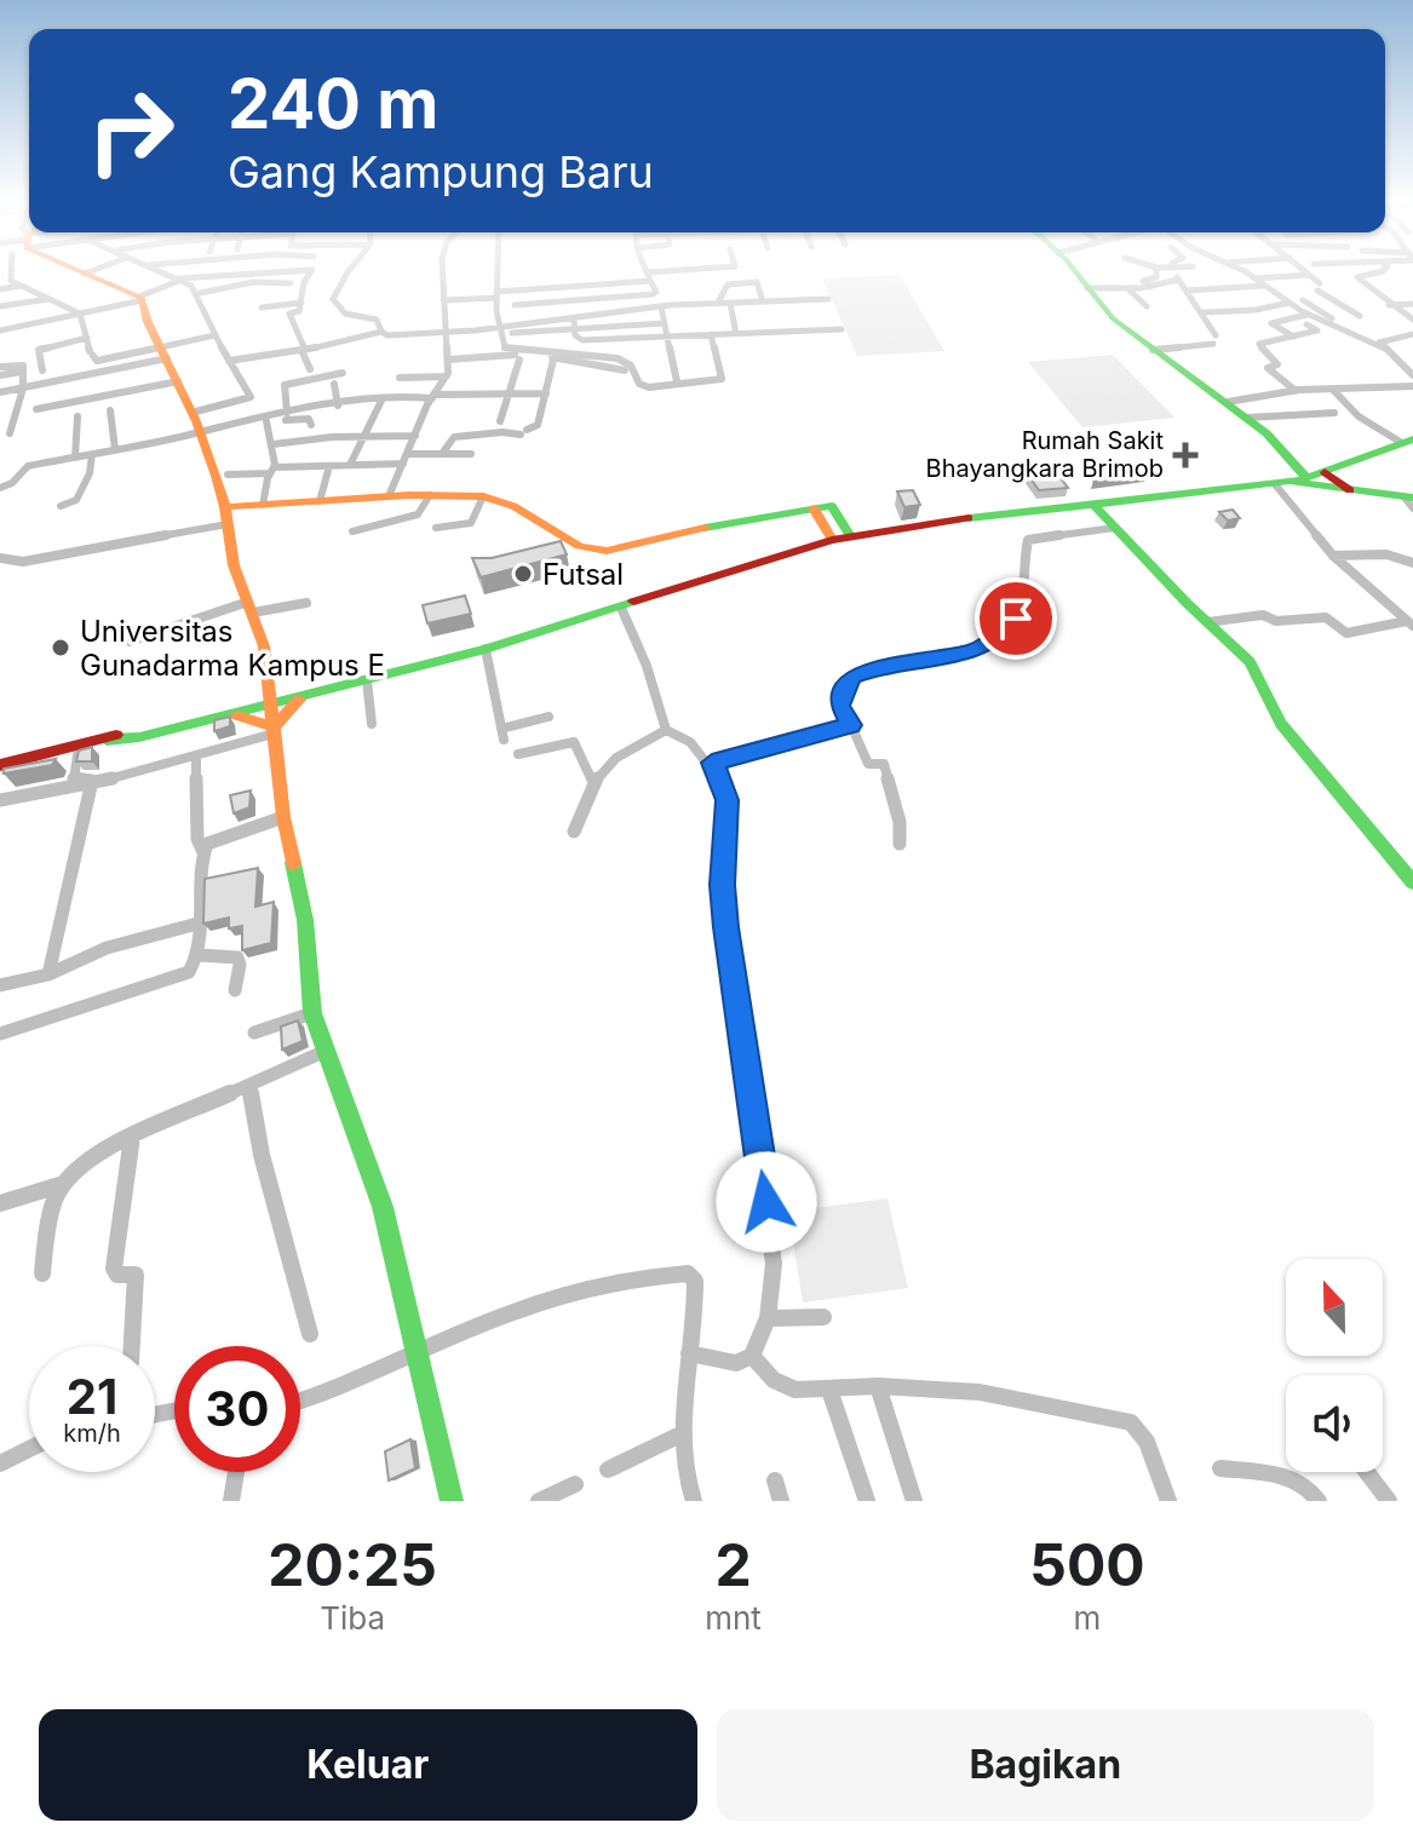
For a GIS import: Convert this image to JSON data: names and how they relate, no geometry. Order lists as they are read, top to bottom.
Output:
{
  "places": {
    "health": ["Rumah Sakit Bhayangkara Brimob"],
    "other": ["Futsal", "Universitas Gunadarma Kampus E"]
  },
  "north": "top",
  "page": {
    "turn": ["240 m", "Gang Kampung Baru"],
    "speed": "21 km/h",
    "limit": "30",
    "eta": [
      "20:25",
      "Tiba",
      "2",
      "mnt",
      "500",
      "m"
    ],
    "buttons": ["Keluar", "Bagikan"]
  }
}
